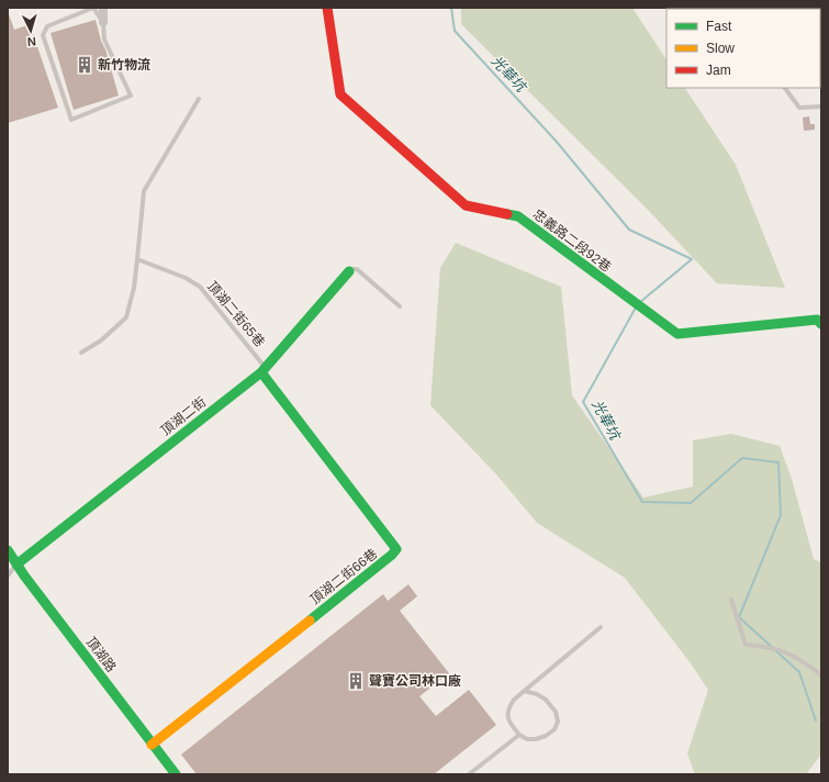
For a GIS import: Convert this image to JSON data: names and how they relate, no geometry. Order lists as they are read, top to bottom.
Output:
{
  "streets": {
    "street": [
      "忠義路二段92巷",
      "頂湖二街",
      "頂湖二街66巷",
      "頂湖路"
    ],
    "lane": ["頂湖二街65巷"]
  },
  "crossings": [
    ["頂湖二街65巷", "頂湖二街"],
    ["頂湖二街65巷", "頂湖二街66巷"],
    ["頂湖二街", "頂湖二街66巷"],
    ["頂湖二街", "頂湖路"],
    ["頂湖二街66巷", "頂湖路"]
  ],
  "water": ["光華坑"],
  "places": {
    "building": ["新竹物流", "聲寶公司林口廠"]
  },
  "legend": ["Fast", "Slow", "Jam"],
  "north": "bottom"
}
